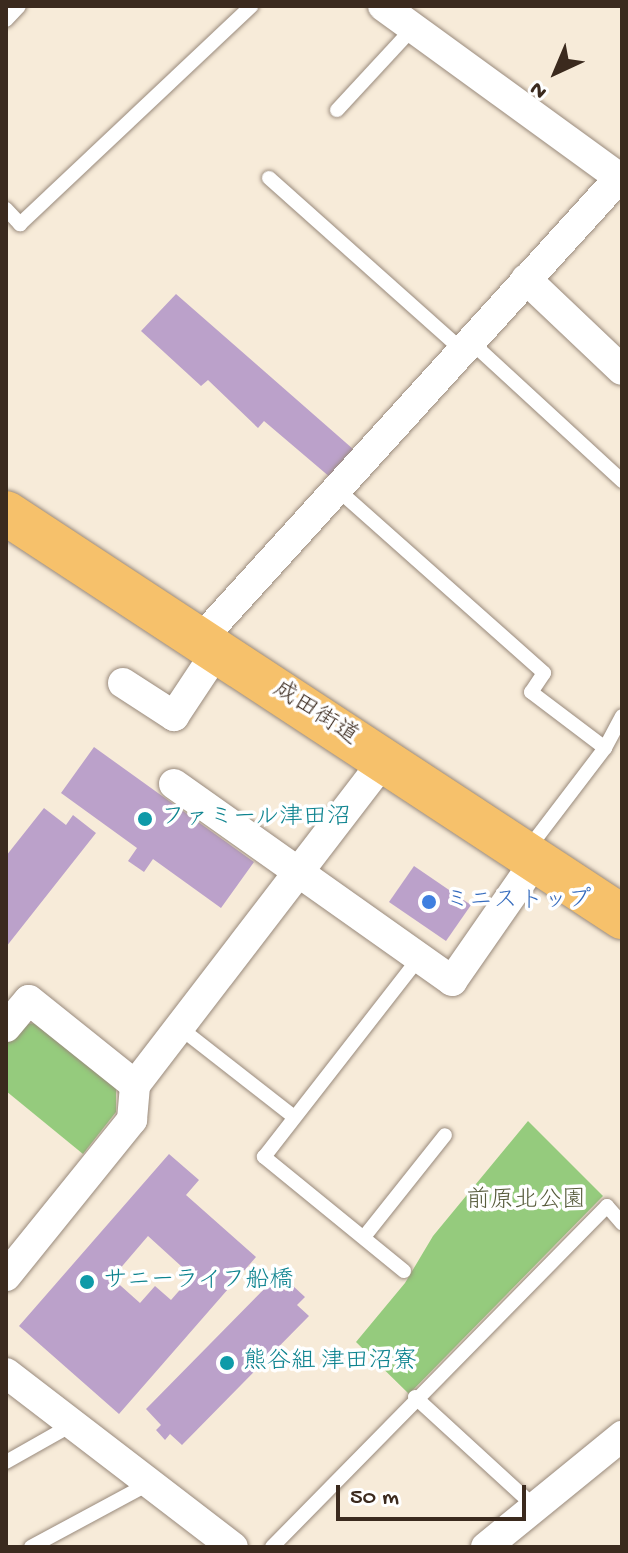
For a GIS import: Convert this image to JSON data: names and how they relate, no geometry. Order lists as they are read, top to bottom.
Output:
{
  "streets": {
    "highway": ["成田街道"]
  },
  "parks": ["前原北公園"],
  "places": [
    "ファミール津田沼",
    "ミニストップ",
    "サニーライフ船橋",
    "熊谷組 津田沼寮"
  ],
  "scale_bar": "50 m",
  "north": "bottom left"
}
